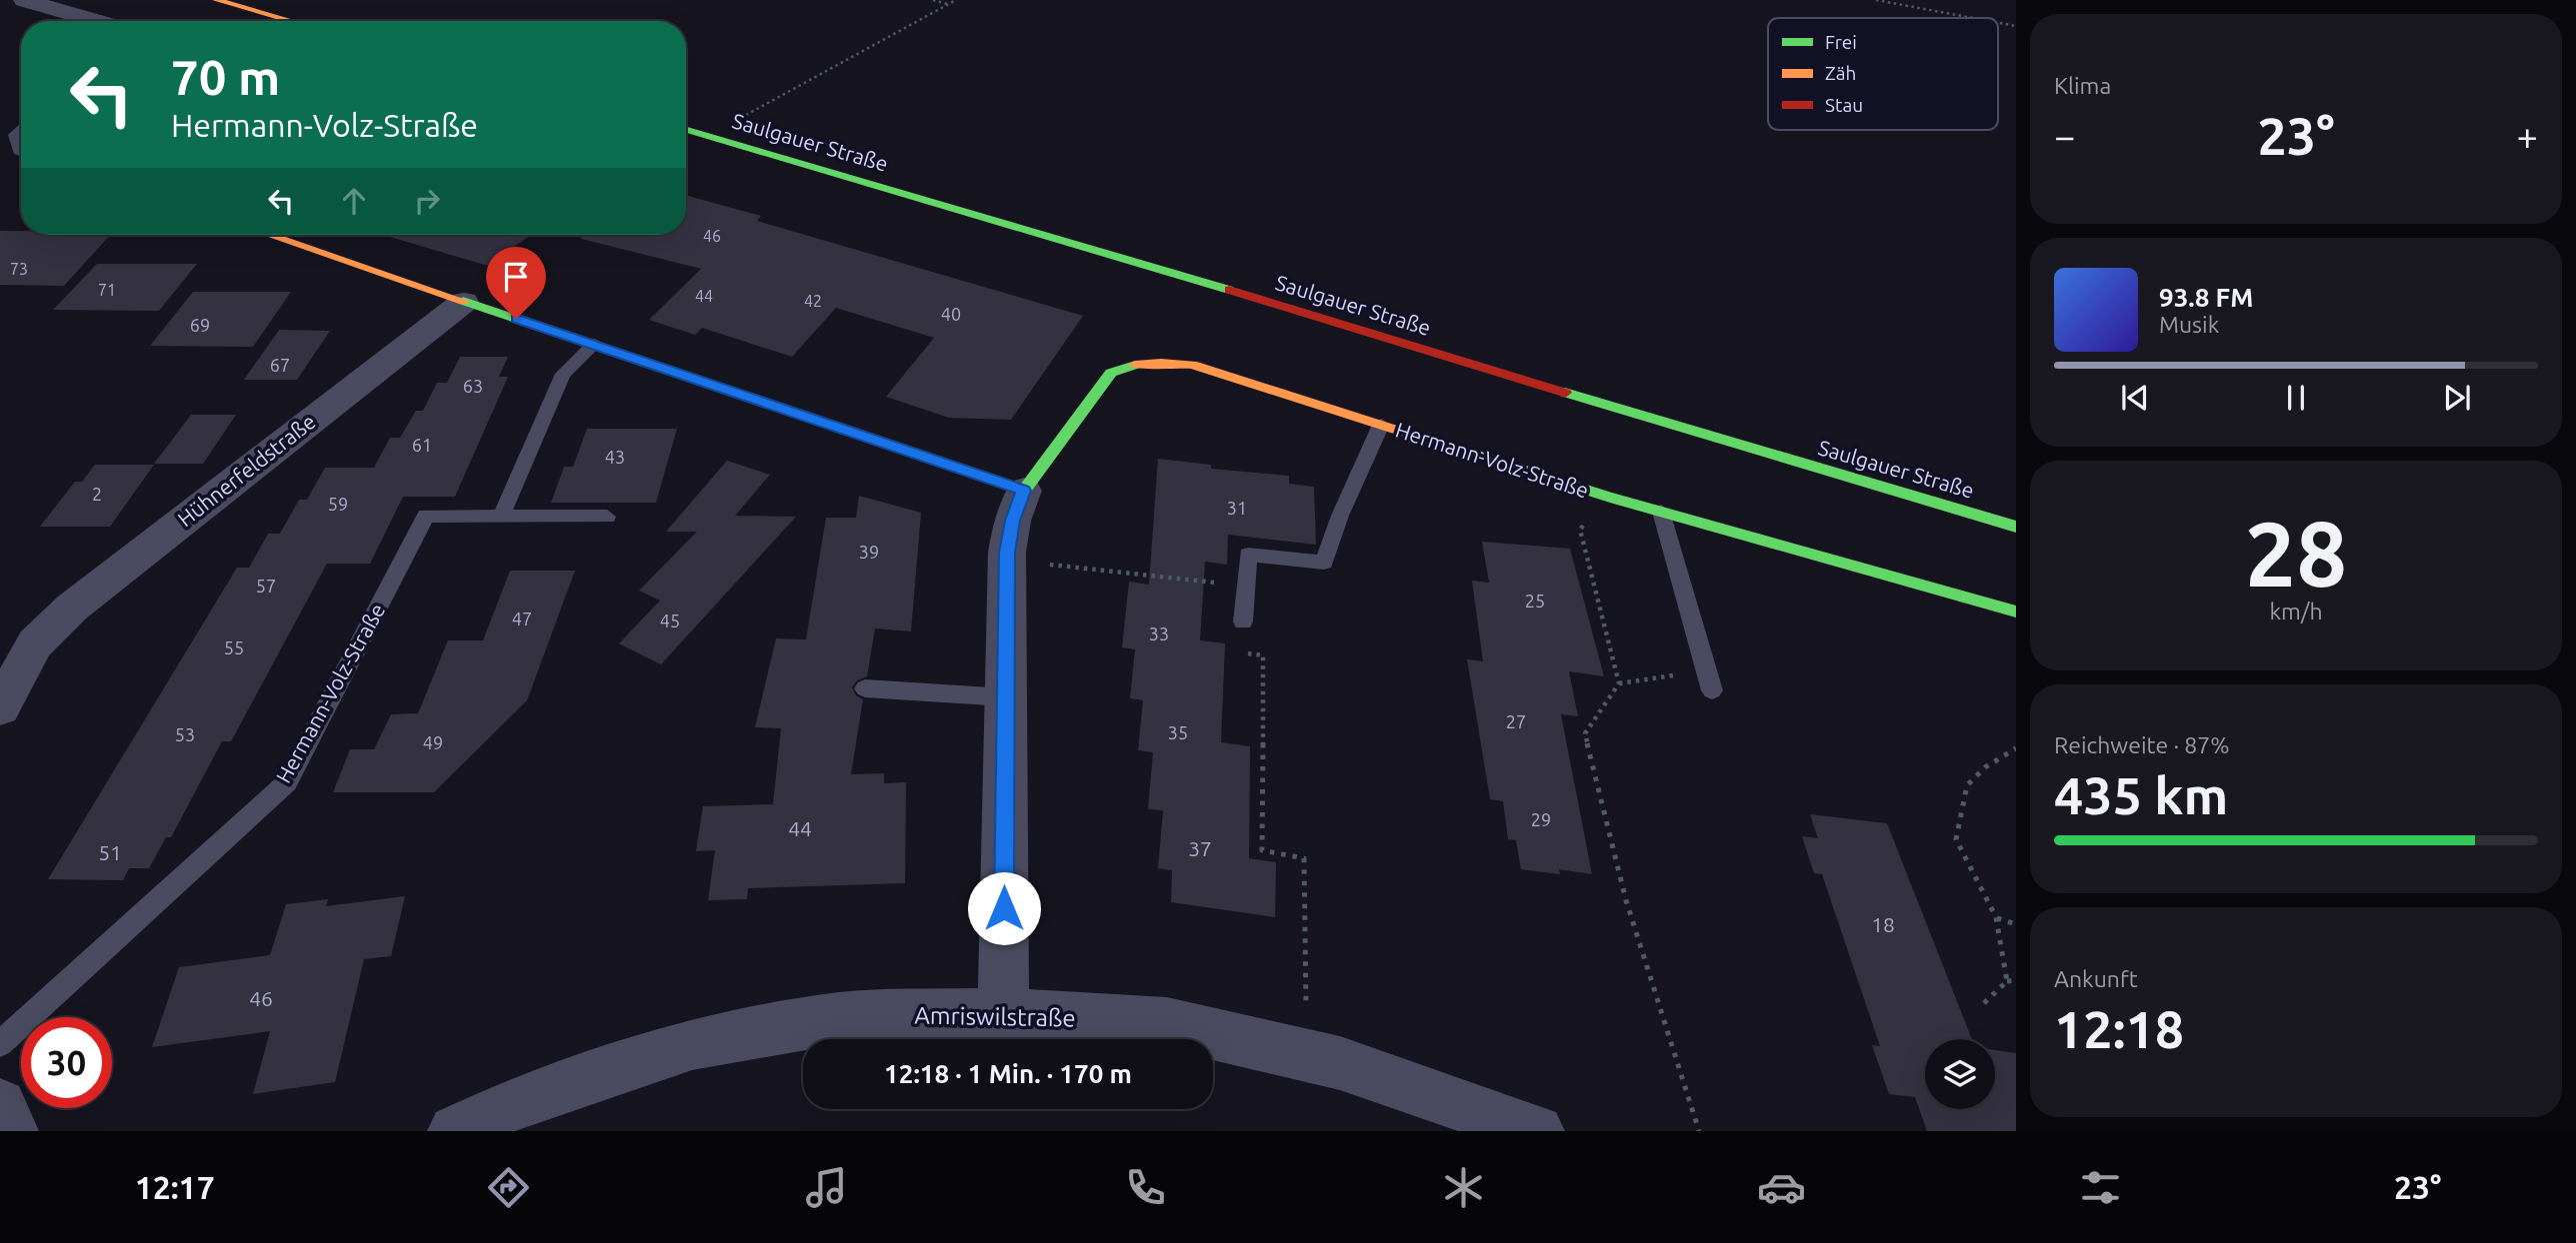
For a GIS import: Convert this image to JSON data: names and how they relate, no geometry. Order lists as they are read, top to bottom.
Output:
{
  "streets": {
    "street": [
      "Saulgauer Straße",
      "Hermann-Volz-Straße",
      "Hühnerfeldstraße",
      "Amriswilstraße"
    ]
  },
  "crossings": [
    ["Hermann-Volz-Straße", "Amriswilstraße"]
  ],
  "house_numbers": [
    "46",
    "73",
    "71",
    "44",
    "42",
    "40",
    "69",
    "67",
    "63",
    "61",
    "43",
    "2",
    "59",
    "31",
    "39",
    "57",
    "25",
    "47",
    "45",
    "33",
    "55",
    "27",
    "35",
    "53",
    "49",
    "29",
    "44",
    "37",
    "51",
    "18",
    "46"
  ],
  "legend": ["Frei", "Zäh", "Stau"],
  "page": {
    "tile": [
      "Klima",
      ["28", "km/h"],
      ["Reichweite · 87%", "435 km"],
      ["Ankunft", "12:18"]
    ],
    "turn": ["70 m", "Hermann-Volz-Straße"],
    "heat": ["−", "23°", "+"],
    "song": ["93.8 FM", "Musik"],
    "limit": "30",
    "trip": "12:18 · 1 Min. · 170 m",
    "tabs": ["12:17", "23°"]
  }
}
